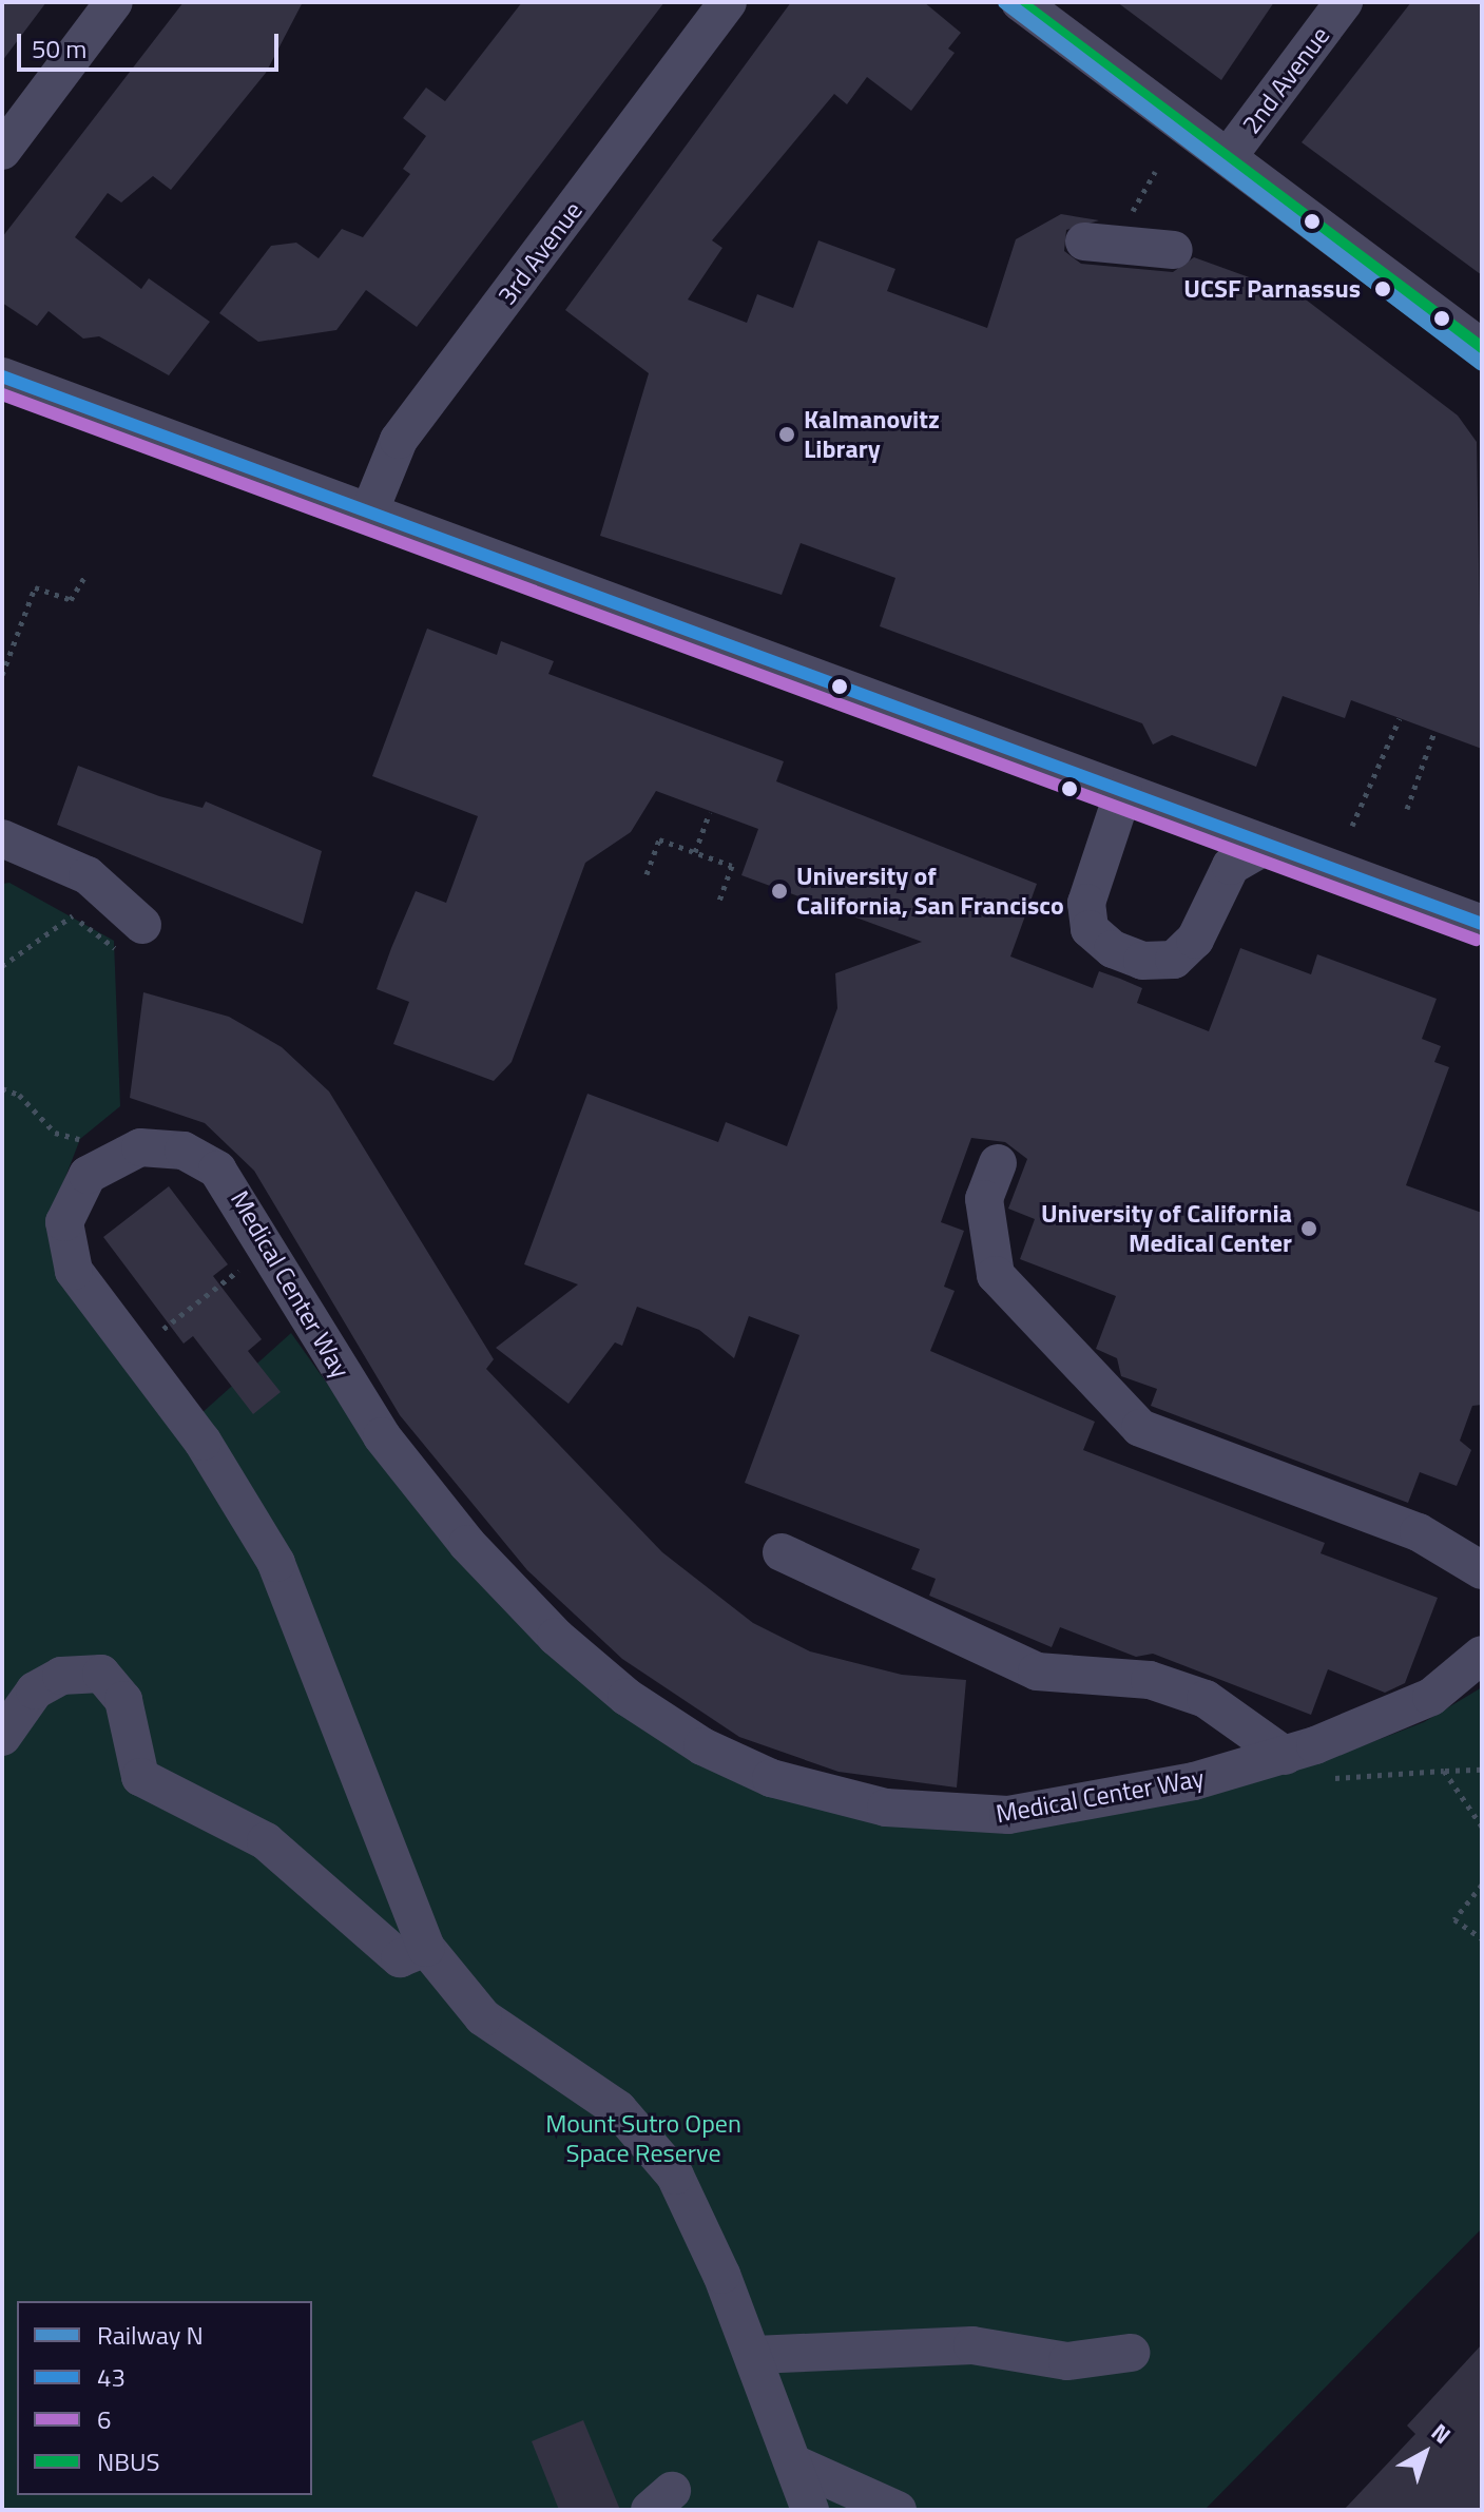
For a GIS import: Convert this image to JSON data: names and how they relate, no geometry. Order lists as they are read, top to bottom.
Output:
{
  "streets": {
    "street": ["2nd Avenue", "3rd Avenue", "Medical Center Way"]
  },
  "parks": ["Mount Sutro Open Space Reserve"],
  "places": [
    "UCSF Parnassus",
    "Kalmanovitz Library",
    "University of California, San Francisco",
    "University of California Medical Center"
  ],
  "lines": [
    "rail line N",
    "transit line NBUS",
    "transit line 43",
    "transit line 6"
  ],
  "legend": [
    "Railway N",
    "43",
    "6",
    "NBUS"
  ],
  "scale_bar": "50 m",
  "north": "top right"
}
